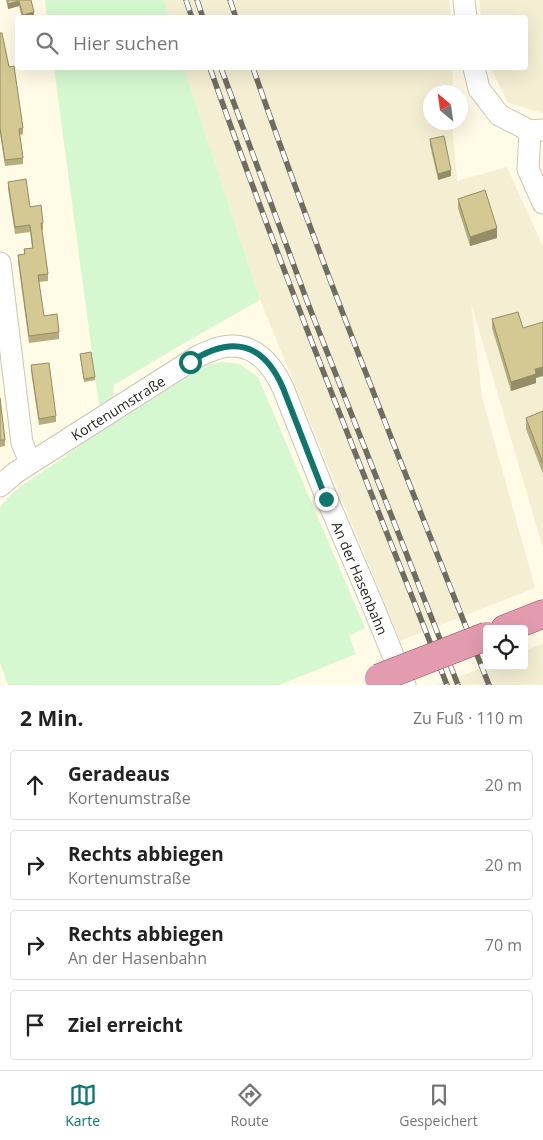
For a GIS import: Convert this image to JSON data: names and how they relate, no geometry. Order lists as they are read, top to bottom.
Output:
{
  "streets": {
    "street": ["Kortenumstraße", "An der Hasenbahn"]
  },
  "crossings": [
    ["Kortenumstraße", "An der Hasenbahn"]
  ],
  "north": "top left",
  "page": {
    "search": "Hier suchen",
    "heading": ["2 Min.", "Zu Fuß · 110 m"],
    "list": [
      ["Geradeaus", "Kortenumstraße", "20 m"],
      ["Rechts abbiegen", "Kortenumstraße", "20 m"],
      ["Rechts abbiegen", "An der Hasenbahn", "70 m"],
      "Ziel erreicht"
    ],
    "nav": ["Karte", "Route", "Gespeichert"]
  }
}
